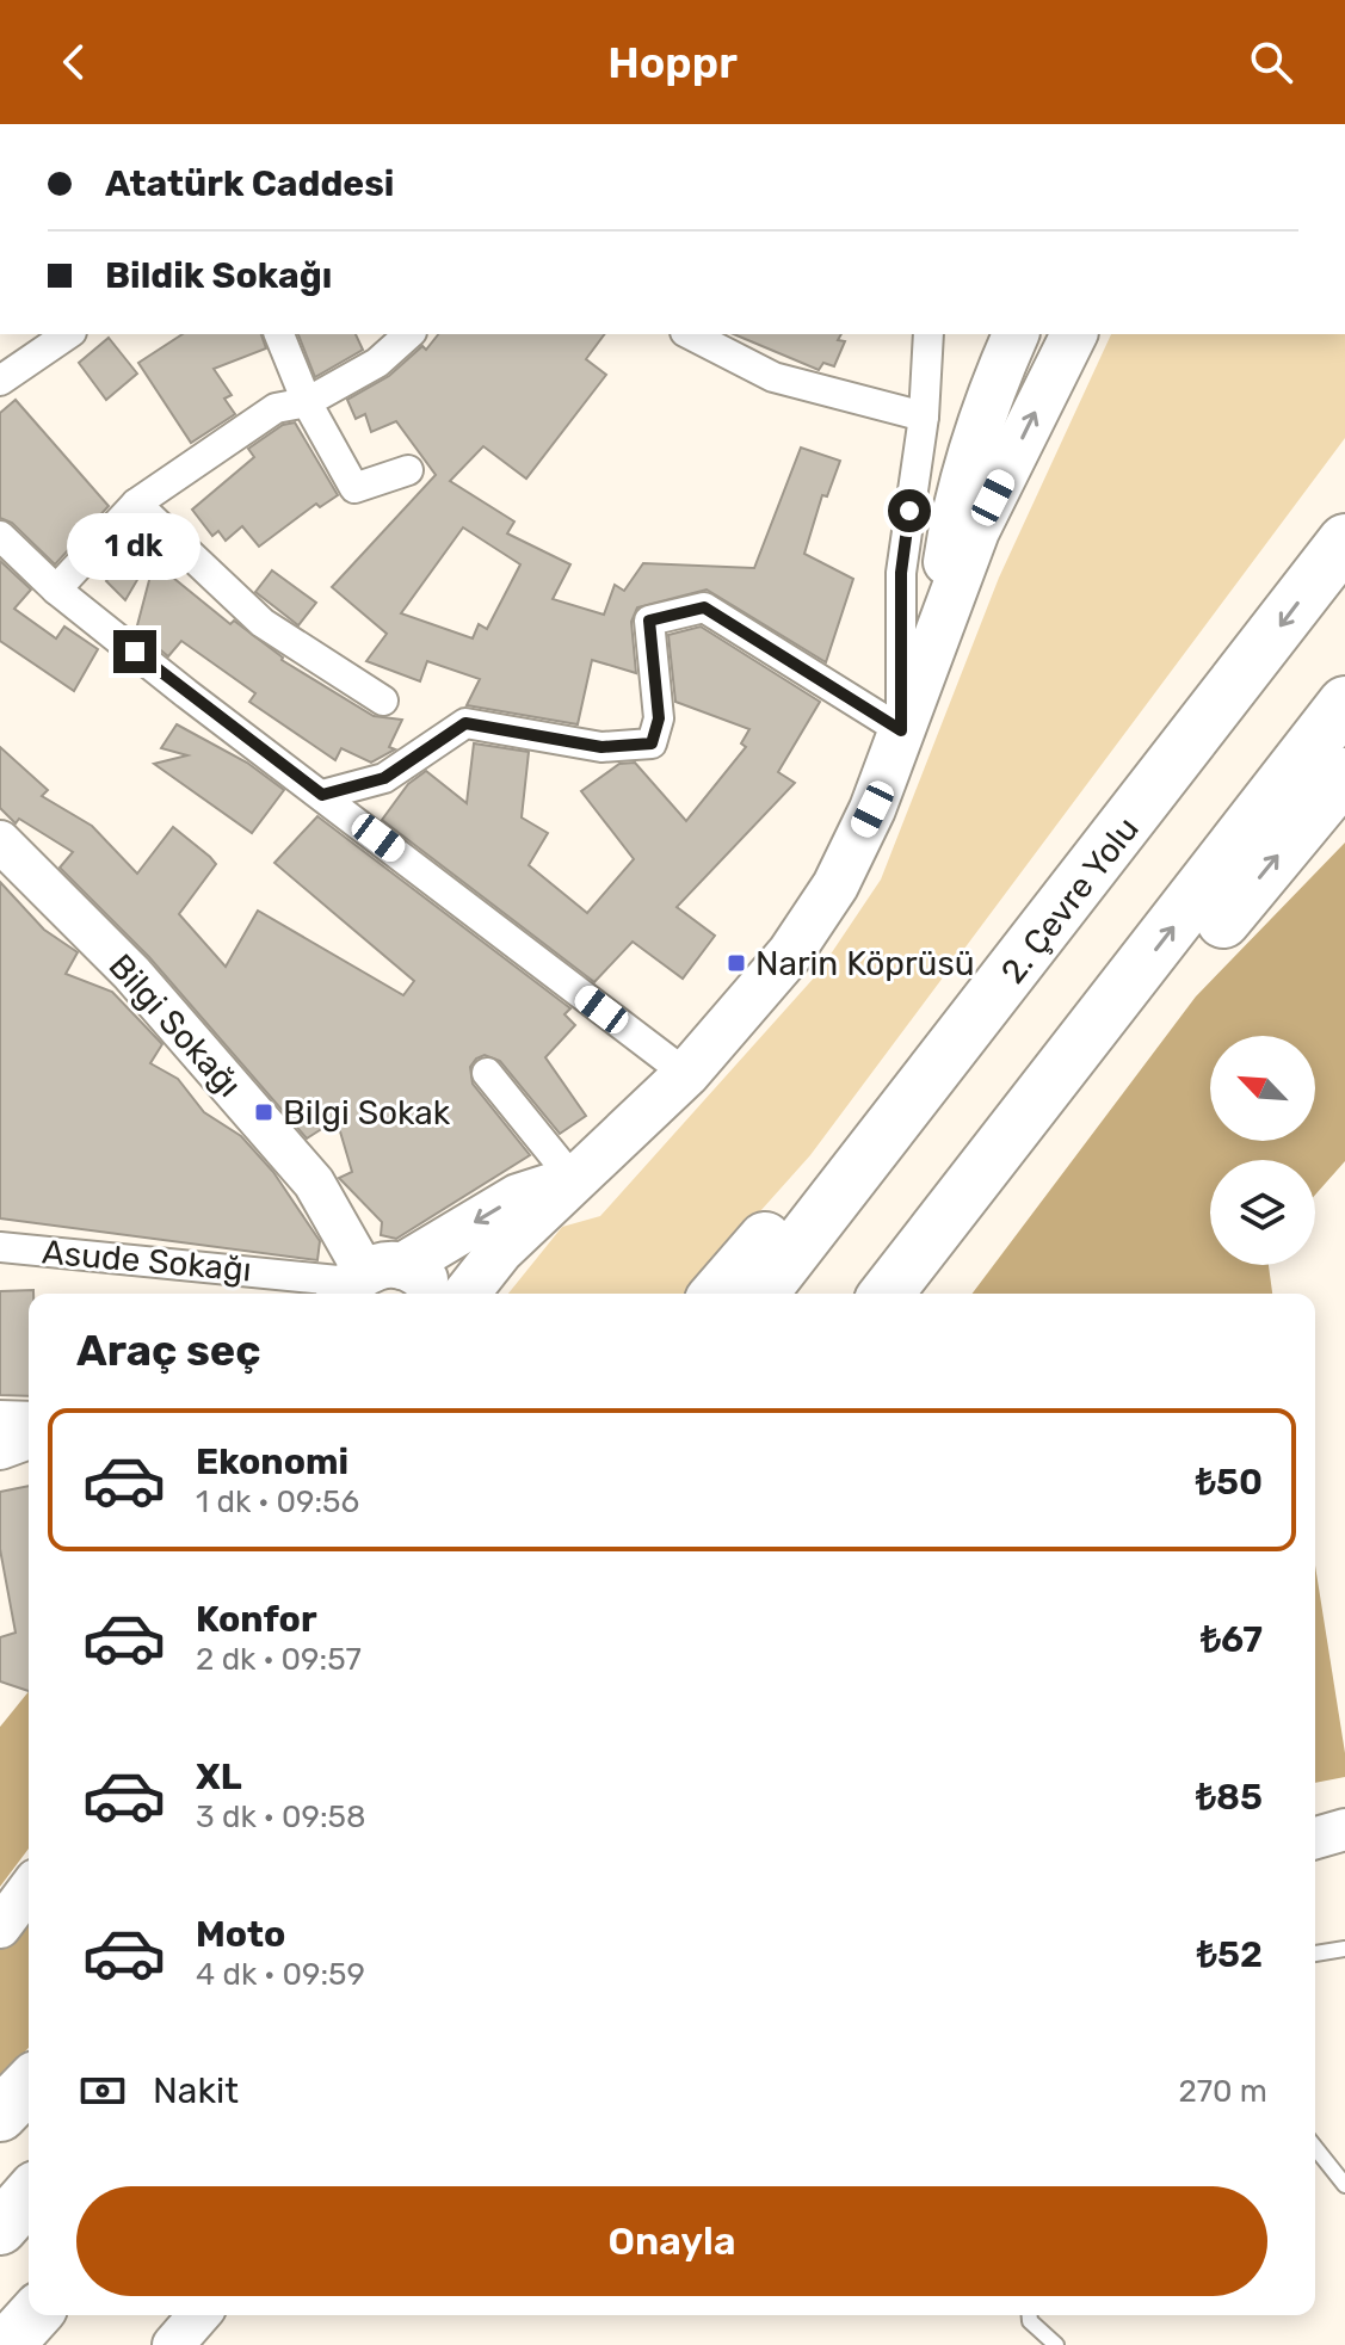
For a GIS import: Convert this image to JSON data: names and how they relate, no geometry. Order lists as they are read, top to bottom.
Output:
{
  "streets": {
    "highway": ["2. Çevre Yolu"],
    "street": ["Bilgi Sokağı", "Asude Sokağı"]
  },
  "crossings": [
    ["Bilgi Sokağı", "Asude Sokağı"]
  ],
  "places": {
    "transit": ["Narin Köprüsü", "Bilgi Sokak"]
  },
  "north": "top left",
  "page": {
    "header": "Hoppr",
    "banner": ["Atatürk Caddesi", "Bildik Sokağı"],
    "bubble": "1 dk",
    "heading": "Araç seç",
    "list": [
      {
        "name": "Ekonomi",
        "note": "1 dk · 09:56",
        "value": "₺50"
      },
      {
        "name": "Konfor",
        "note": "2 dk · 09:57",
        "value": "₺67"
      },
      {
        "name": "XL",
        "note": "3 dk · 09:58",
        "value": "₺85"
      },
      {
        "name": "Moto",
        "note": "4 dk · 09:59",
        "value": "₺52"
      }
    ],
    "pay": ["Nakit", "270 m"],
    "buttons": "Onayla"
  }
}
